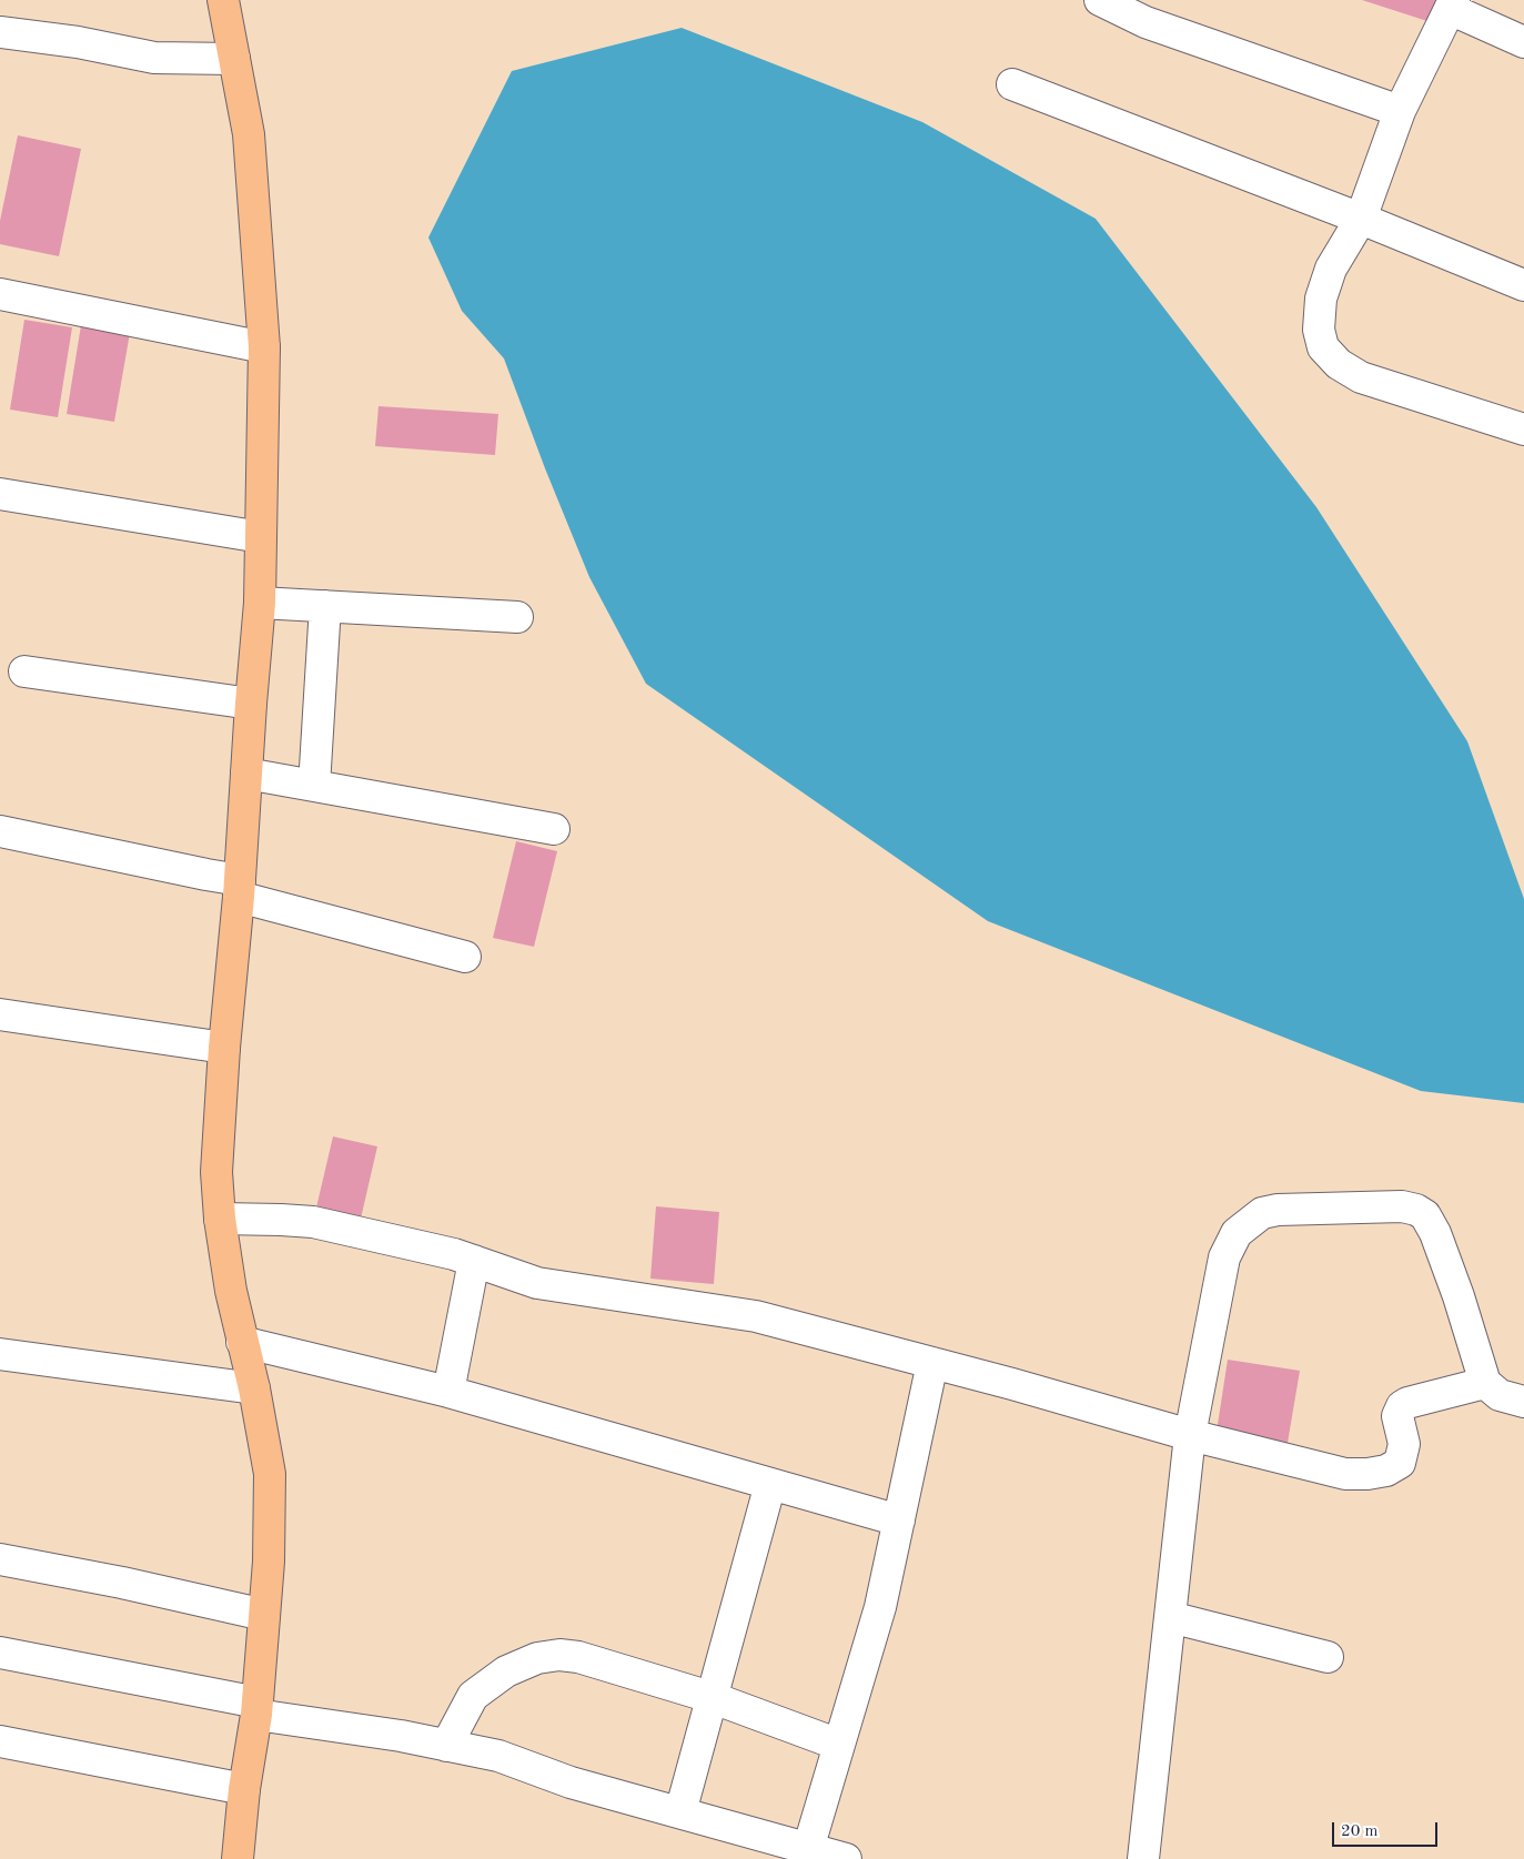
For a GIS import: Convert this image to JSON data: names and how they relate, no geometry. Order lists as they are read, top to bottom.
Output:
{
  "scale_bar": "20 m"
}
